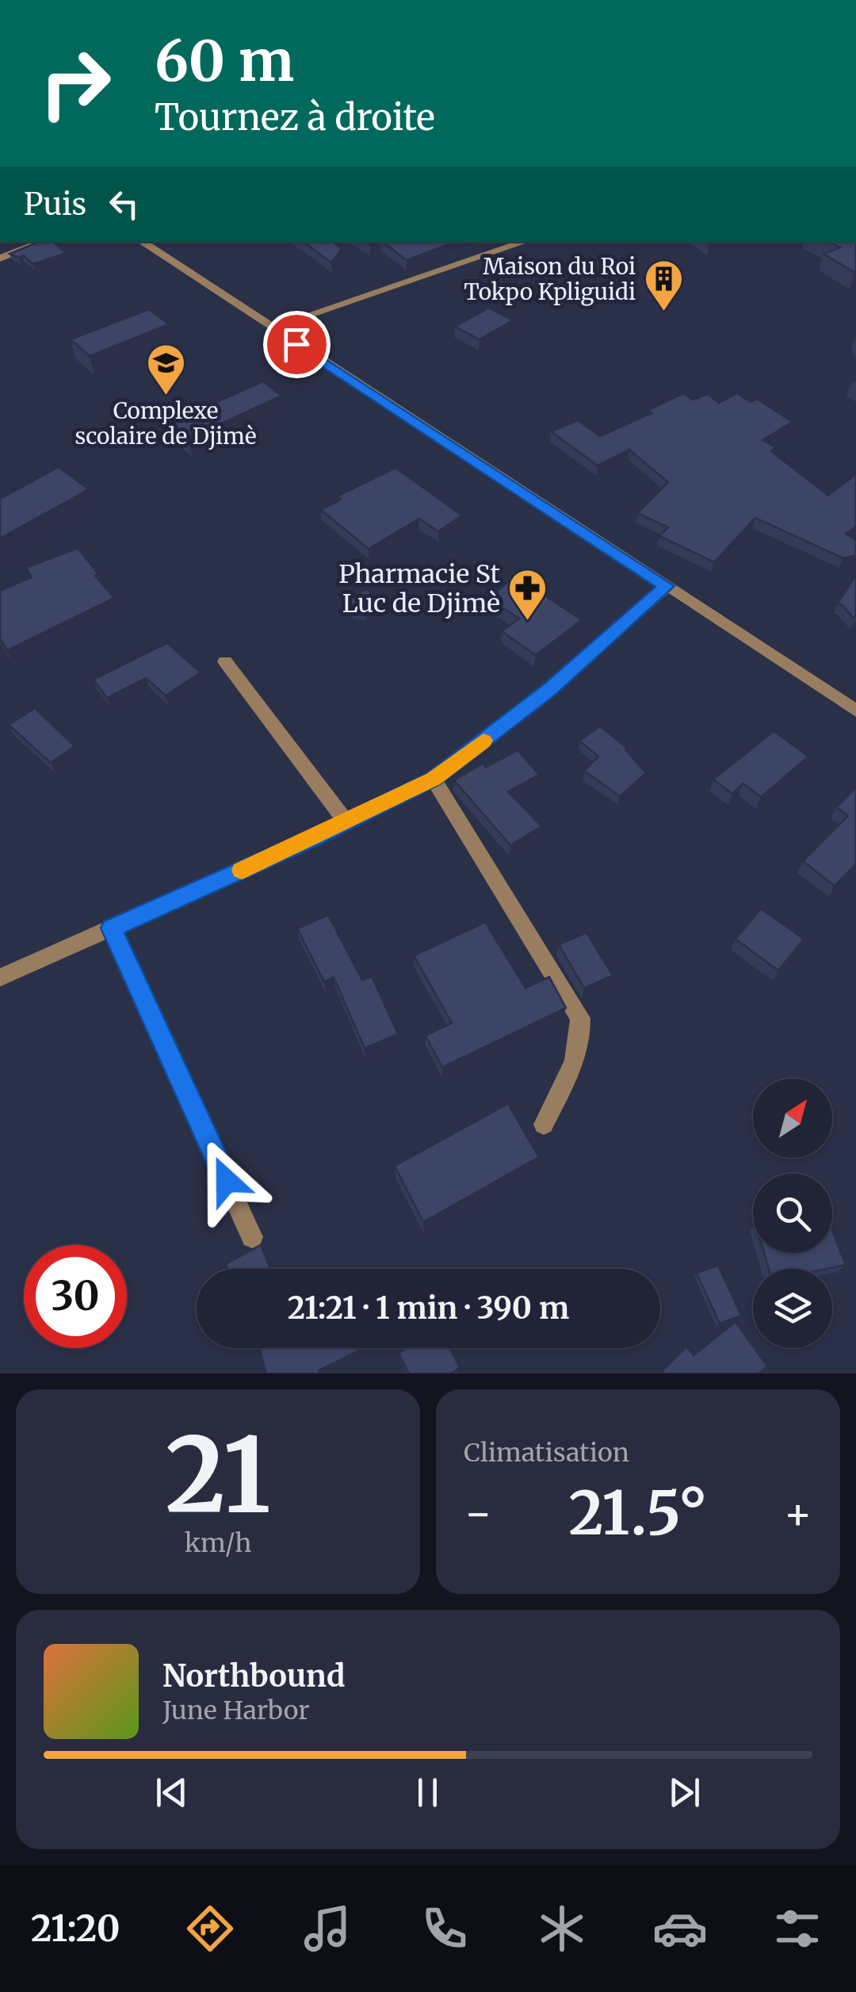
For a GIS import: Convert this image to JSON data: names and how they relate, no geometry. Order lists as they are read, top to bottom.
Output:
{
  "places": {
    "building": ["Maison du Roi Tokpo Kpliguidi"],
    "school or university": ["Complexe scolaire de Djimè"],
    "pharmacy": ["Pharmacie St Luc de Djimè"]
  },
  "north": "top right",
  "page": {
    "turn": ["60 m", "Tournez à droite"],
    "then": "Puis",
    "limit": "30",
    "trip": "21:21 · 1 min · 390 m",
    "tile": [
      ["21", "km/h"],
      "Climatisation"
    ],
    "heat": ["−", "21.5°", "+"],
    "song": ["Northbound", "June Harbor"],
    "tabs": "21:20"
  }
}
